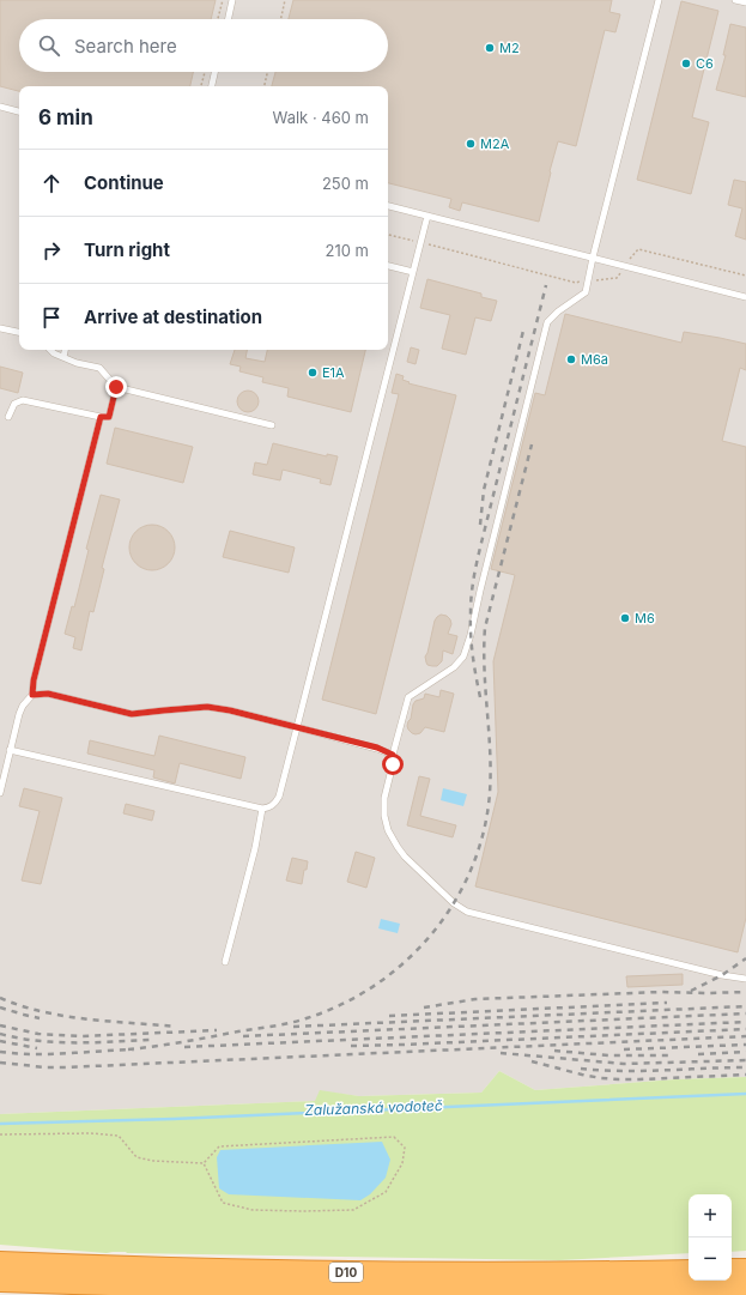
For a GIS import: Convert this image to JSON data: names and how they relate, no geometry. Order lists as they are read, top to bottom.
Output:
{
  "streets": {
    "highway": ["D10"]
  },
  "water": ["Zalužanská vodoteč"],
  "places": [
    "M2",
    "C6",
    "M2A",
    "M6a",
    "E1A",
    "M6"
  ],
  "page": {
    "search": "Search here",
    "heading": ["6 min", "Walk · 460 m"],
    "list": [
      ["Continue", "250 m"],
      ["Turn right", "210 m"],
      "Arrive at destination"
    ],
    "map_buttons": ["+", "−"]
  }
}
